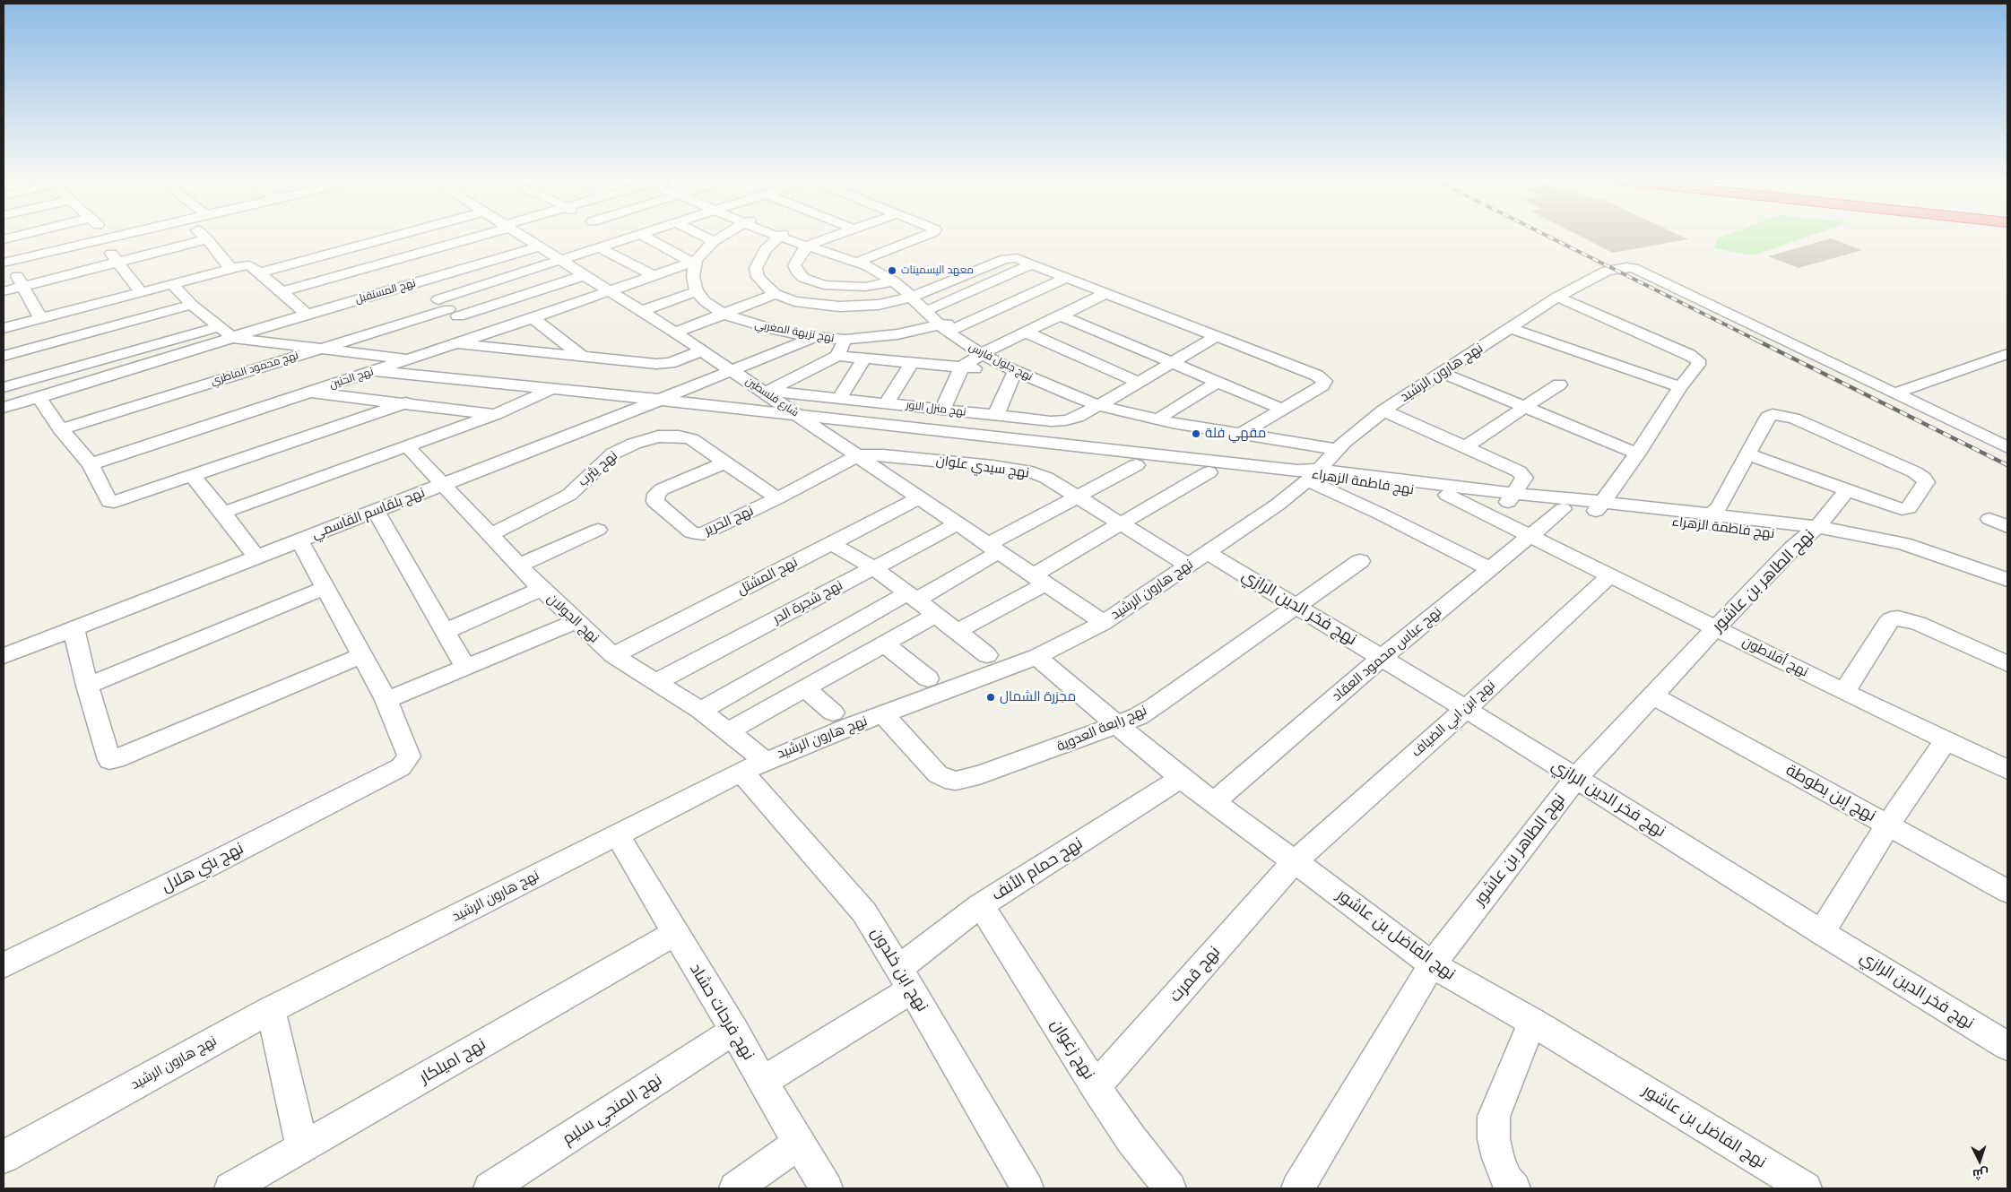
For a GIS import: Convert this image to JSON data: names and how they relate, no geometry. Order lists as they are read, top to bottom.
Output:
{
  "streets": {
    "street": [
      "نهج المستقبل",
      "نهج نزيهة المغربي",
      "نهج جلول فارس",
      "نهج محمود الماطري",
      "نهج هارون الرشيد",
      "نهج الحنين",
      "شارع فلسطين",
      "نهج منزل النور",
      "نهج سيدي علوان",
      "نهج يثرب",
      "نهج فاطمة الزهراء",
      "نهج بلقاسم القاسمي",
      "نهج الحرير",
      "نهج المشتل",
      "نهج الطاهر بن عاشور",
      "نهج شجرة الدر",
      "نهج فخر الدين الرازي",
      "نهج الجولان",
      "نهج عباس محمود العقاد",
      "نهج أفلاطون",
      "نهج ابن ابي الضياف",
      "نهج رابعة العدوية",
      "نهج إبن بطوطة",
      "نهج بني هلال",
      "نهج حمام الأنف",
      "نهج الفاضل بن عاشور",
      "نهج ابن خلدون",
      "نهج قمرت",
      "نهج فرحات حشاد",
      "نهج زغوان",
      "نهج اميلكار",
      "نهج المنجي سليم"
    ]
  },
  "crossings": [
    ["نهج المستقبل", "شارع فلسطين"],
    ["نهج نزيهة المغربي", "نهج جلول فارس"],
    ["نهج نزيهة المغربي", "نهج بلقاسم القاسمي"],
    ["نهج جلول فارس", "نهج هارون الرشيد"],
    ["نهج جلول فارس", "نهج منزل النور"],
    ["نهج هارون الرشيد", "شارع فلسطين"],
    ["نهج هارون الرشيد", "نهج سيدي علوان"],
    ["نهج هارون الرشيد", "نهج فاطمة الزهراء"],
    ["نهج هارون الرشيد", "نهج فخر الدين الرازي"],
    ["نهج هارون الرشيد", "نهج الجولان"],
    ["نهج هارون الرشيد", "نهج رابعة العدوية"],
    ["نهج هارون الرشيد", "نهج الفاضل بن عاشور"],
    ["نهج هارون الرشيد", "نهج ابن خلدون"],
    ["نهج هارون الرشيد", "نهج فرحات حشاد"],
    ["نهج الحنين", "شارع فلسطين"],
    ["شارع فلسطين", "نهج منزل النور"],
    ["شارع فلسطين", "نهج سيدي علوان"],
    ["شارع فلسطين", "نهج بلقاسم القاسمي"],
    ["شارع فلسطين", "نهج الحرير"],
    ["شارع فلسطين", "نهج المشتل"],
    ["شارع فلسطين", "نهج شجرة الدر"],
    ["نهج سيدي علوان", "نهج الحرير"],
    ["نهج سيدي علوان", "نهج فخر الدين الرازي"],
    ["نهج يثرب", "نهج الحرير"],
    ["نهج يثرب", "نهج الجولان"],
    ["نهج فاطمة الزهراء", "نهج الطاهر بن عاشور"],
    ["نهج فاطمة الزهراء", "نهج عباس محمود العقاد"],
    ["نهج فاطمة الزهراء", "نهج أفلاطون"],
    ["نهج بلقاسم القاسمي", "نهج الجولان"],
    ["نهج المشتل", "نهج الجولان"],
    ["نهج الطاهر بن عاشور", "نهج فخر الدين الرازي"],
    ["نهج الطاهر بن عاشور", "نهج أفلاطون"],
    ["نهج الطاهر بن عاشور", "نهج إبن بطوطة"],
    ["نهج الطاهر بن عاشور", "نهج الفاضل بن عاشور"],
    ["نهج شجرة الدر", "نهج الجولان"],
    ["نهج فخر الدين الرازي", "نهج عباس محمود العقاد"],
    ["نهج فخر الدين الرازي", "نهج ابن ابي الضياف"],
    ["نهج فخر الدين الرازي", "نهج رابعة العدوية"],
    ["نهج الجولان", "نهج ابن خلدون"],
    ["نهج عباس محمود العقاد", "نهج أفلاطون"],
    ["نهج عباس محمود العقاد", "نهج الفاضل بن عاشور"],
    ["نهج أفلاطون", "نهج ابن ابي الضياف"],
    ["نهج ابن ابي الضياف", "نهج الفاضل بن عاشور"],
    ["نهج ابن ابي الضياف", "نهج قمرت"],
    ["نهج رابعة العدوية", "نهج الفاضل بن عاشور"],
    ["نهج حمام الأنف", "نهج الفاضل بن عاشور"],
    ["نهج حمام الأنف", "نهج ابن خلدون"],
    ["نهج حمام الأنف", "نهج فرحات حشاد"],
    ["نهج حمام الأنف", "نهج زغوان"],
    ["نهج الفاضل بن عاشور", "نهج قمرت"],
    ["نهج قمرت", "نهج زغوان"],
    ["نهج فرحات حشاد", "نهج اميلكار"],
    ["نهج فرحات حشاد", "نهج المنجي سليم"]
  ],
  "places": ["معهد اليسمينات", "مقهي فلة", "مجزرة الشمال"],
  "north": "bottom"
}
